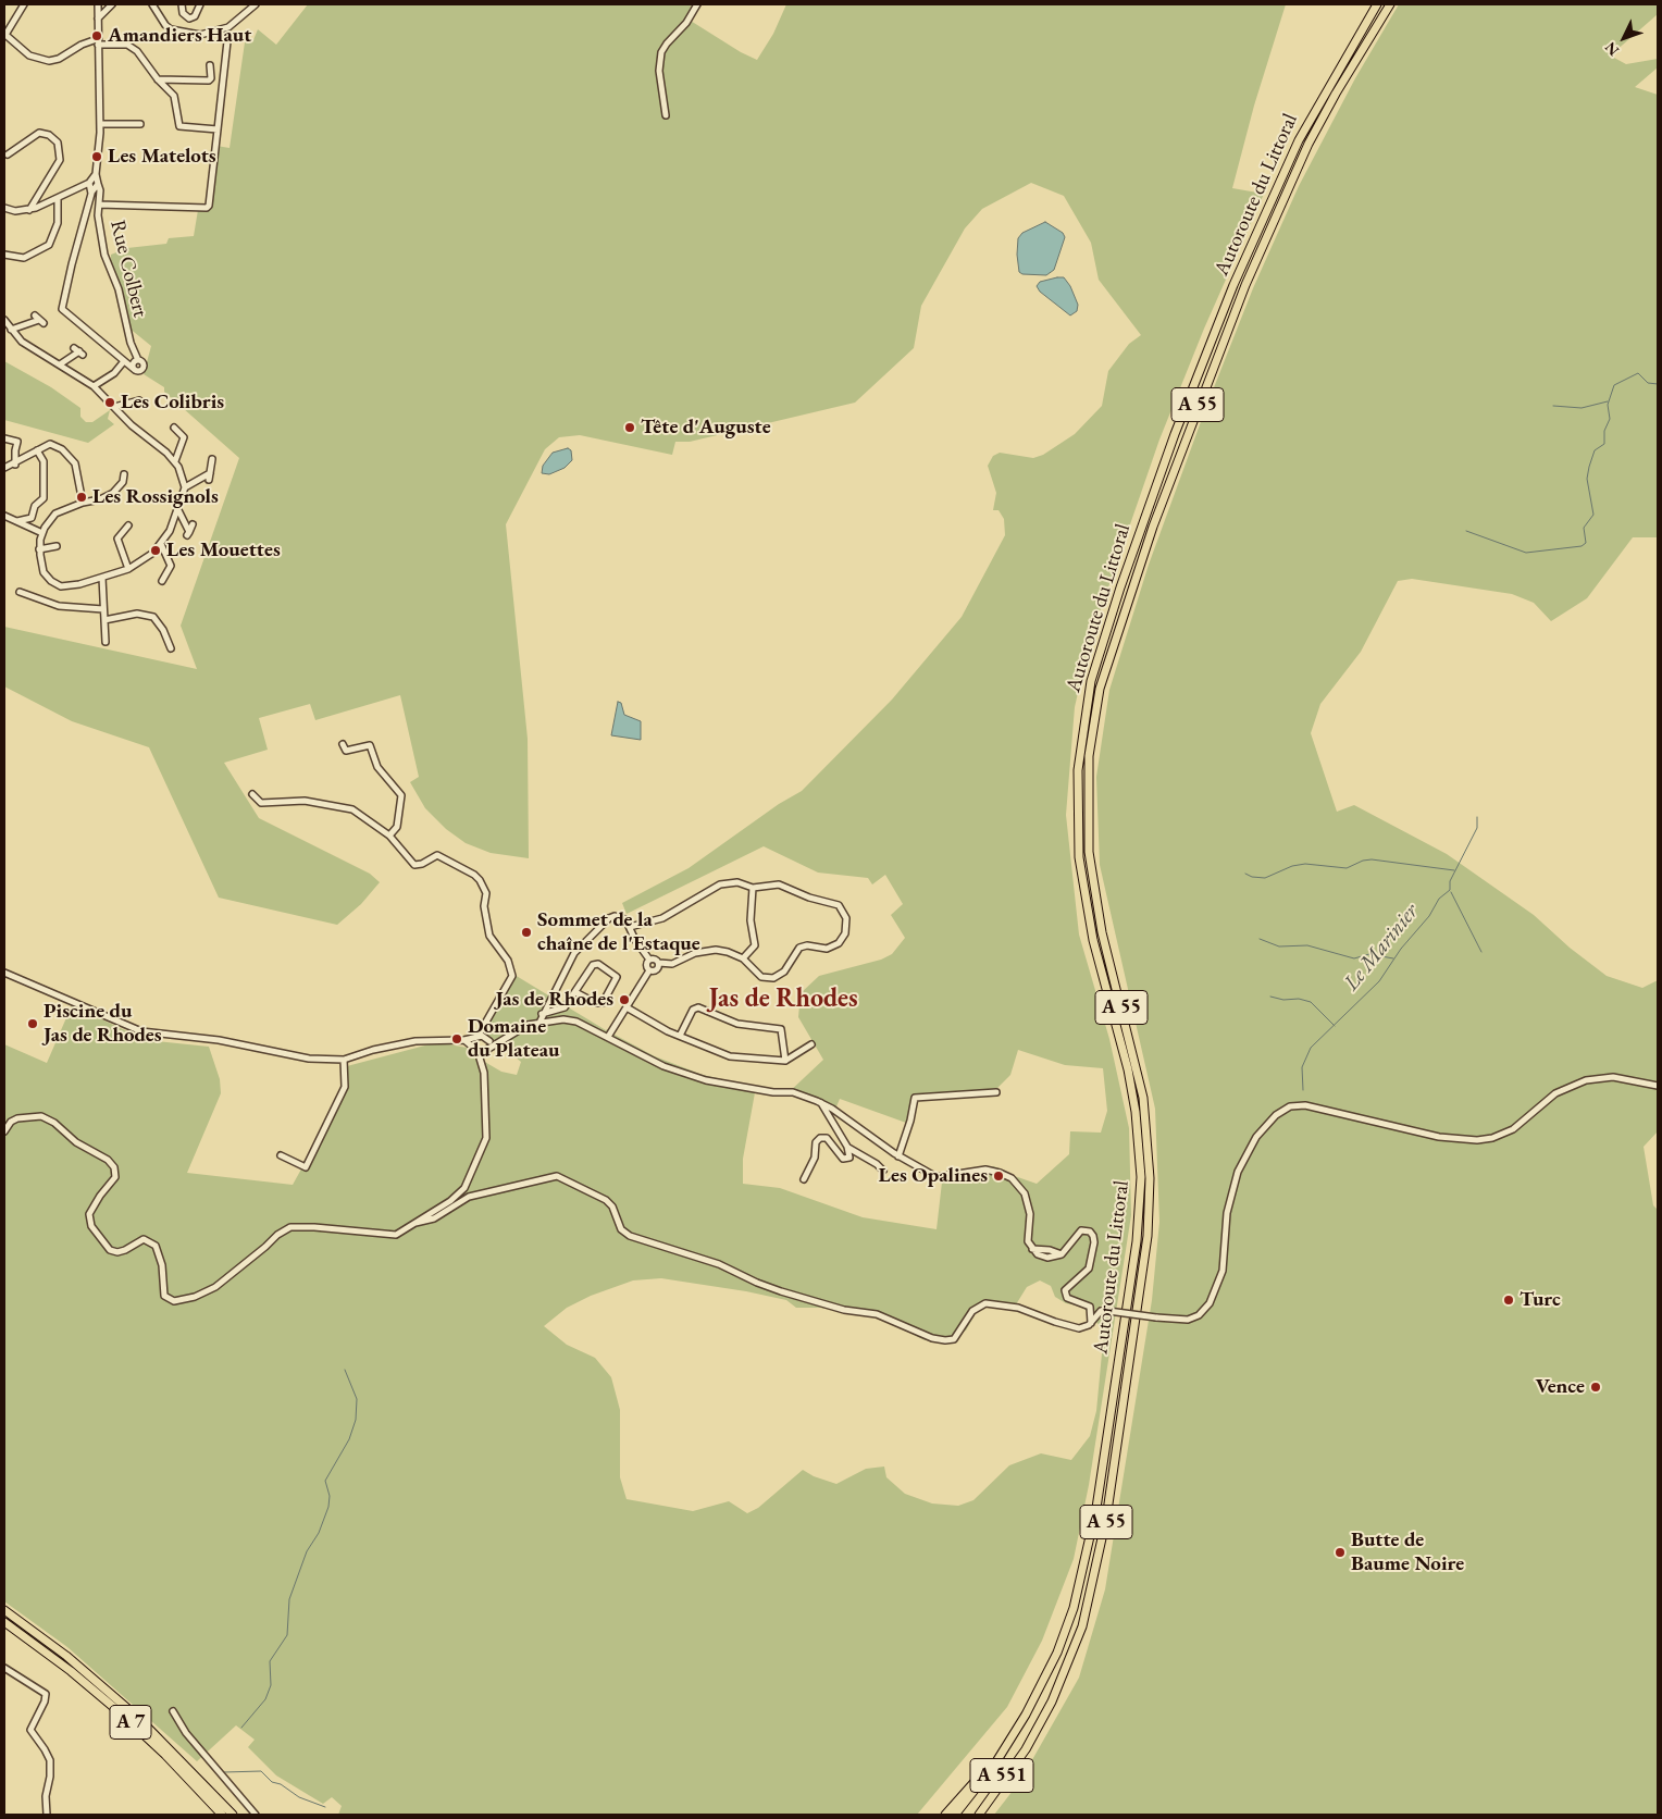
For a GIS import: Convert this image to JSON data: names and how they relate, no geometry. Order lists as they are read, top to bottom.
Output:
{
  "streets": {
    "highway": [
      "Autoroute du Littoral",
      "A 55",
      "A 7",
      "A 551"
    ],
    "street": ["Rue Colbert"]
  },
  "crossings": [
    ["Autoroute du Littoral", "A 551"]
  ],
  "districts": ["Jas de Rhodes"],
  "water": ["Le Marinier"],
  "places": [
    "Amandiers Haut",
    "Les Matelots",
    "Les Colibris",
    "Tête d'Auguste",
    "Les Rossignols",
    "Les Mouettes",
    "Sommet de la chaîne de l'Estaque",
    "Jas de Rhodes",
    "Piscine du Jas de Rhodes",
    "Domaine du Plateau",
    "Les Opalines",
    "Turc",
    "Vence",
    "Butte de Baume Noire"
  ],
  "north": "bottom left"
}
